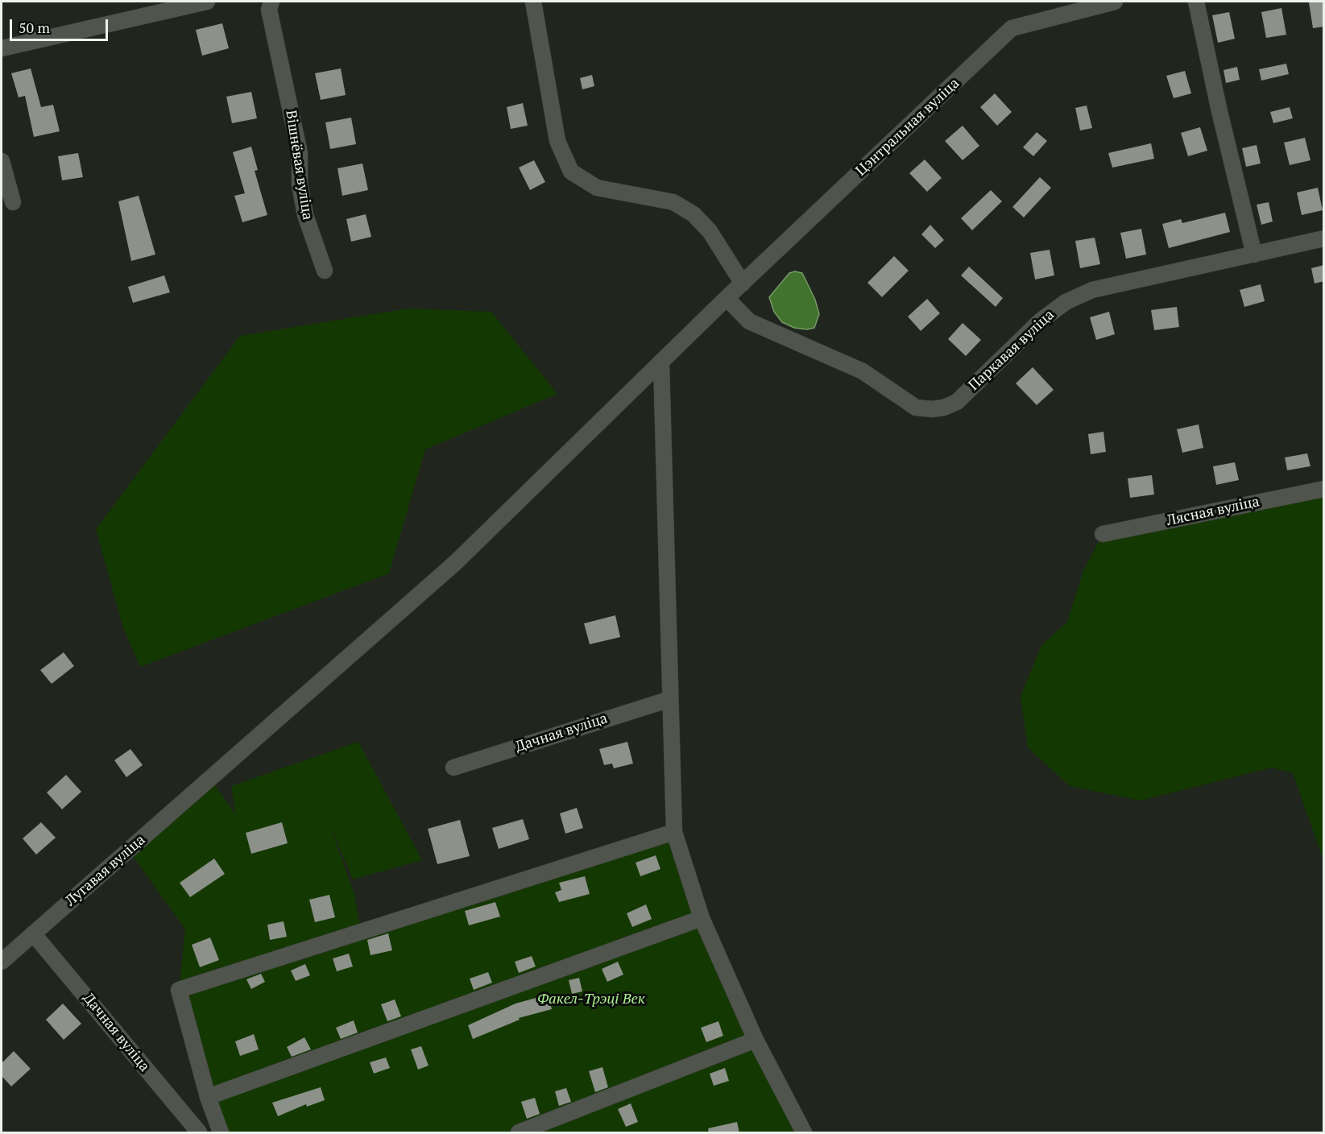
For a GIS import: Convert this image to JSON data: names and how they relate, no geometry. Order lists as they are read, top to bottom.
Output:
{
  "streets": {
    "street": [
      "Цэнтральная вуліца",
      "Вішнёвая вуліца",
      "Паркавая вуліца",
      "Лясная вуліца",
      "Дачная вуліца",
      "Лугавая вуліца"
    ]
  },
  "crossings": [
    ["Цэнтральная вуліца", "Паркавая вуліца"],
    ["Цэнтральная вуліца", "Лугавая вуліца"],
    ["Дачная вуліца", "Лугавая вуліца"]
  ],
  "parks": ["Факел-Трэці Век"],
  "scale_bar": "50 m"
}
